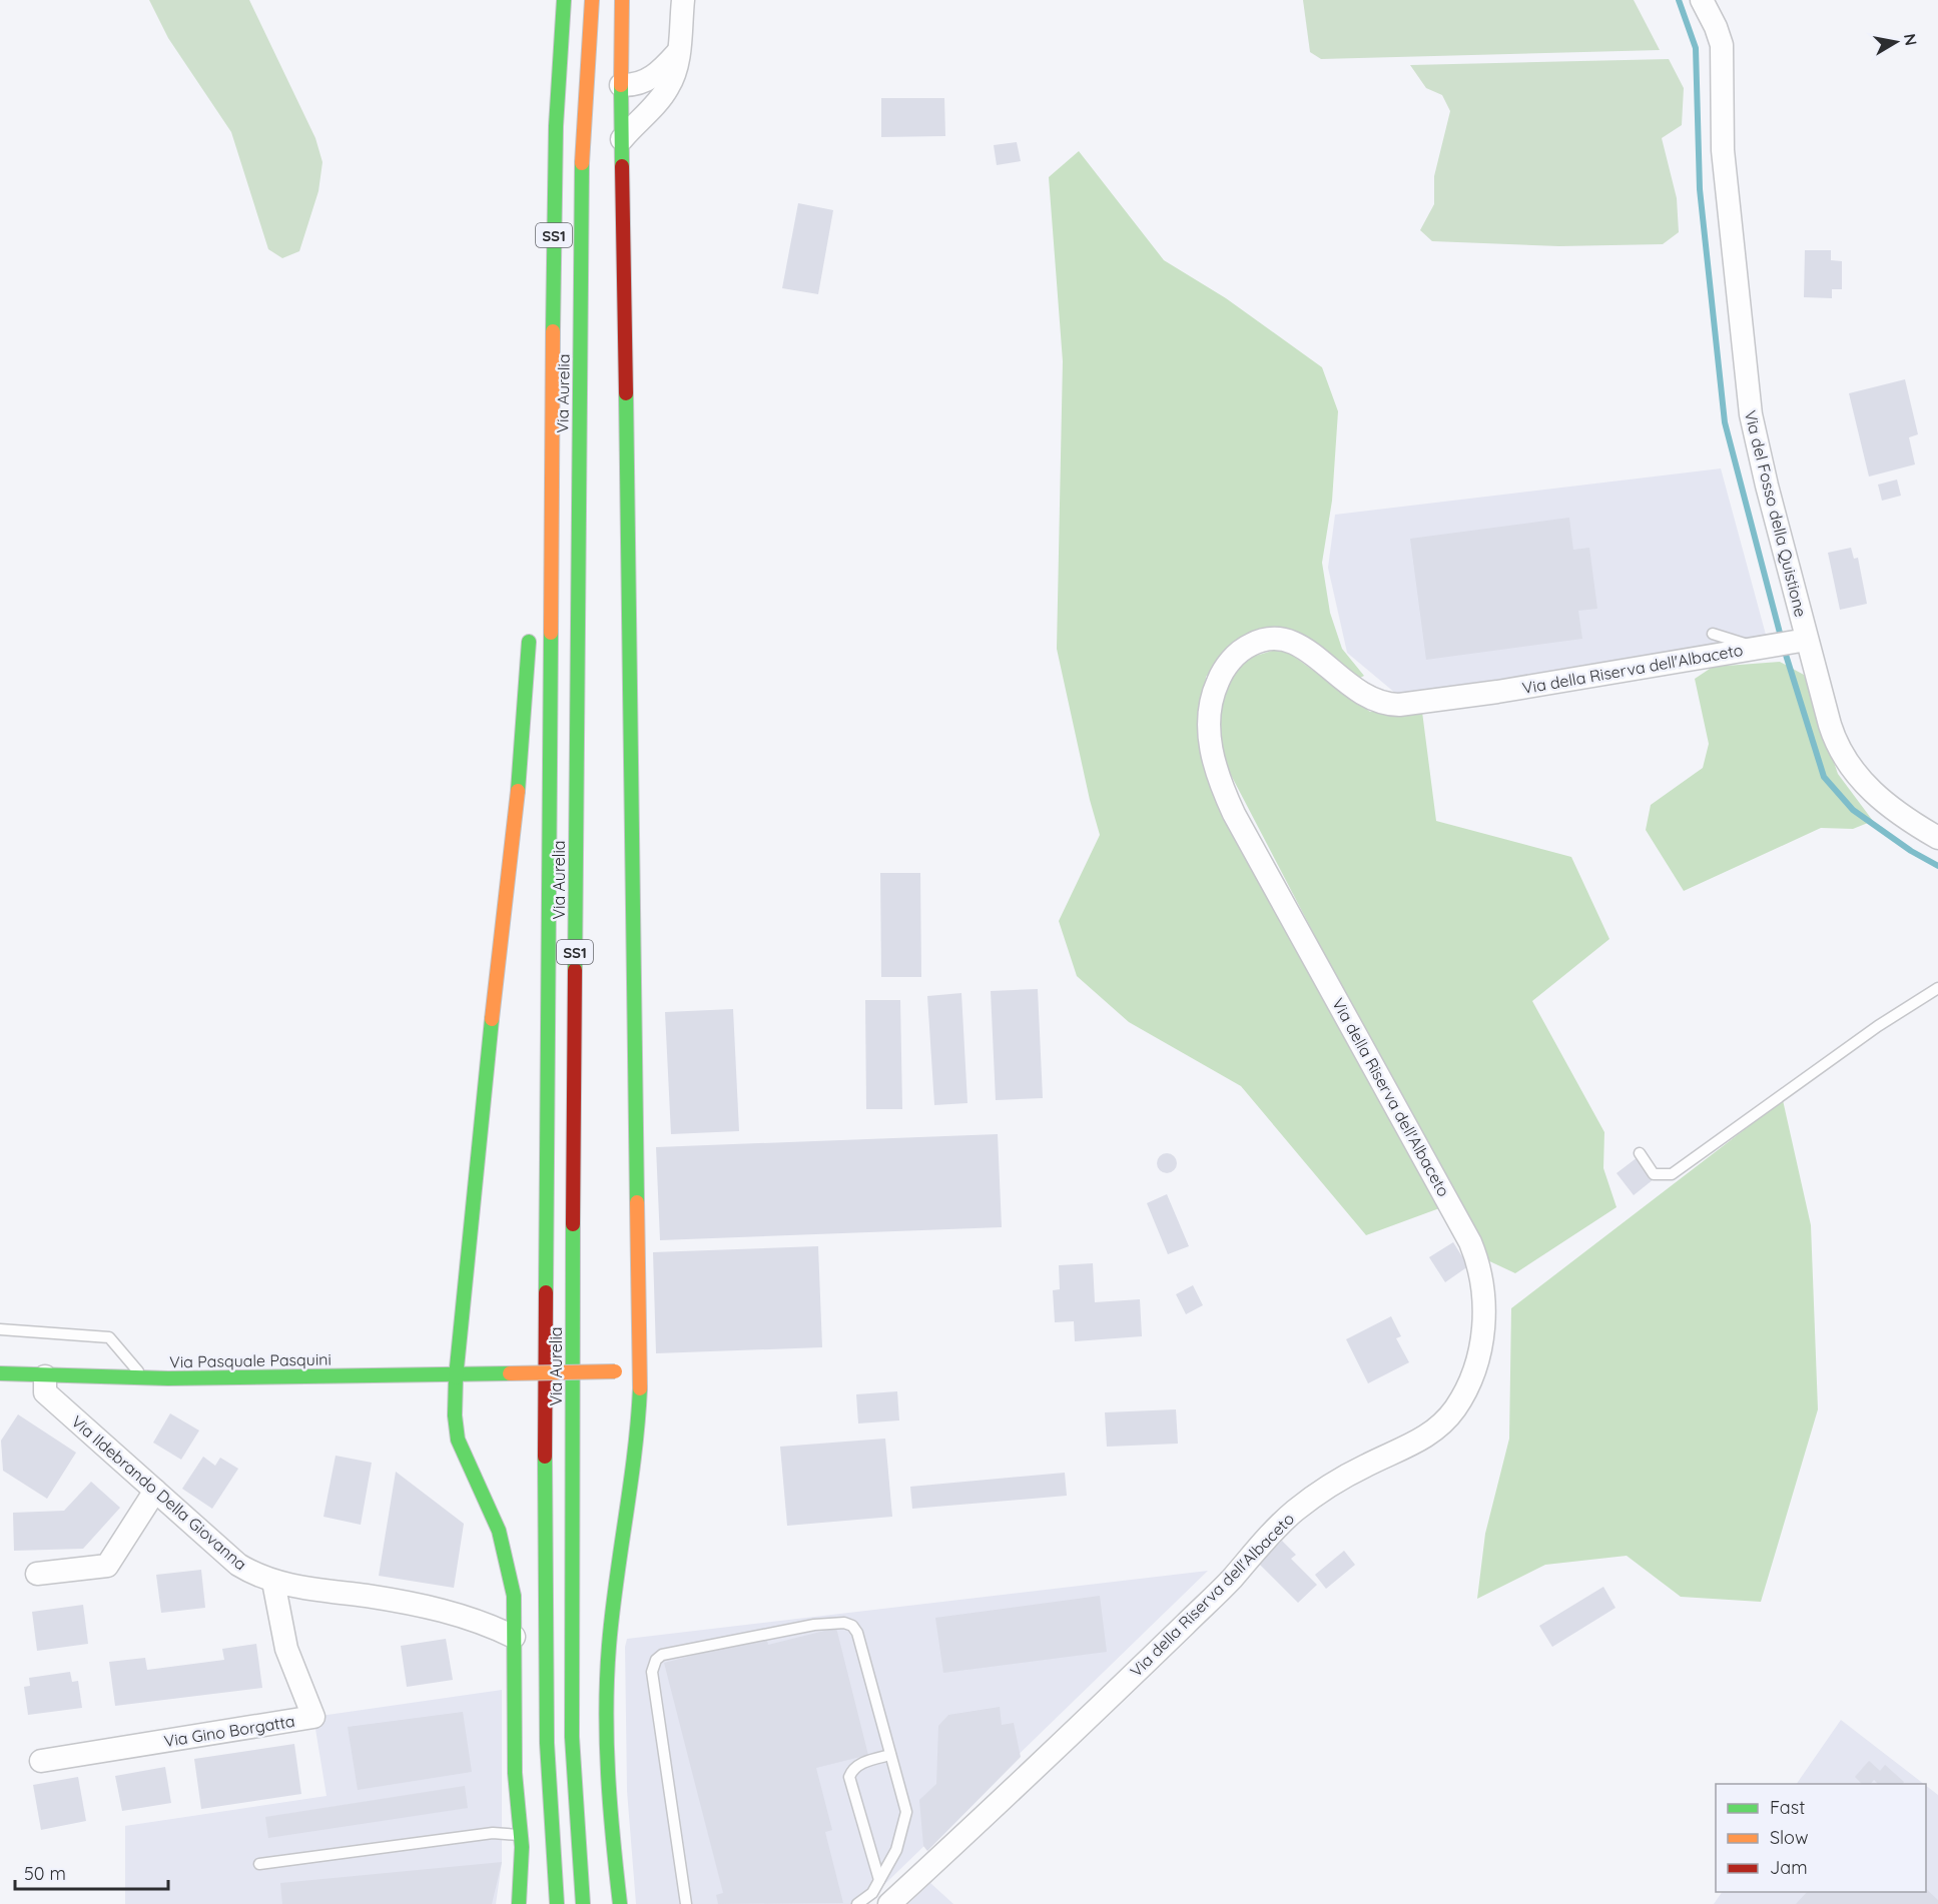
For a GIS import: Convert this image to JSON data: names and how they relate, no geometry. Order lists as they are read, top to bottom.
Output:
{
  "streets": {
    "main road": ["SS1", "Via Aurelia", "Via Pasquale Pasquini"],
    "street": [
      "Via del Fosso della Quistione",
      "Via della Riserva dell'Albaceto",
      "Via Ildebrando Della Giovanna",
      "Via Gino Borgatta"
    ]
  },
  "crossings": [
    ["Via del Fosso della Quistione", "Via della Riserva dell'Albaceto"],
    ["Via Pasquale Pasquini", "Via Ildebrando Della Giovanna"],
    ["Via Ildebrando Della Giovanna", "Via Gino Borgatta"]
  ],
  "legend": ["Fast", "Slow", "Jam"],
  "scale_bar": "50 m",
  "north": "right"
}
